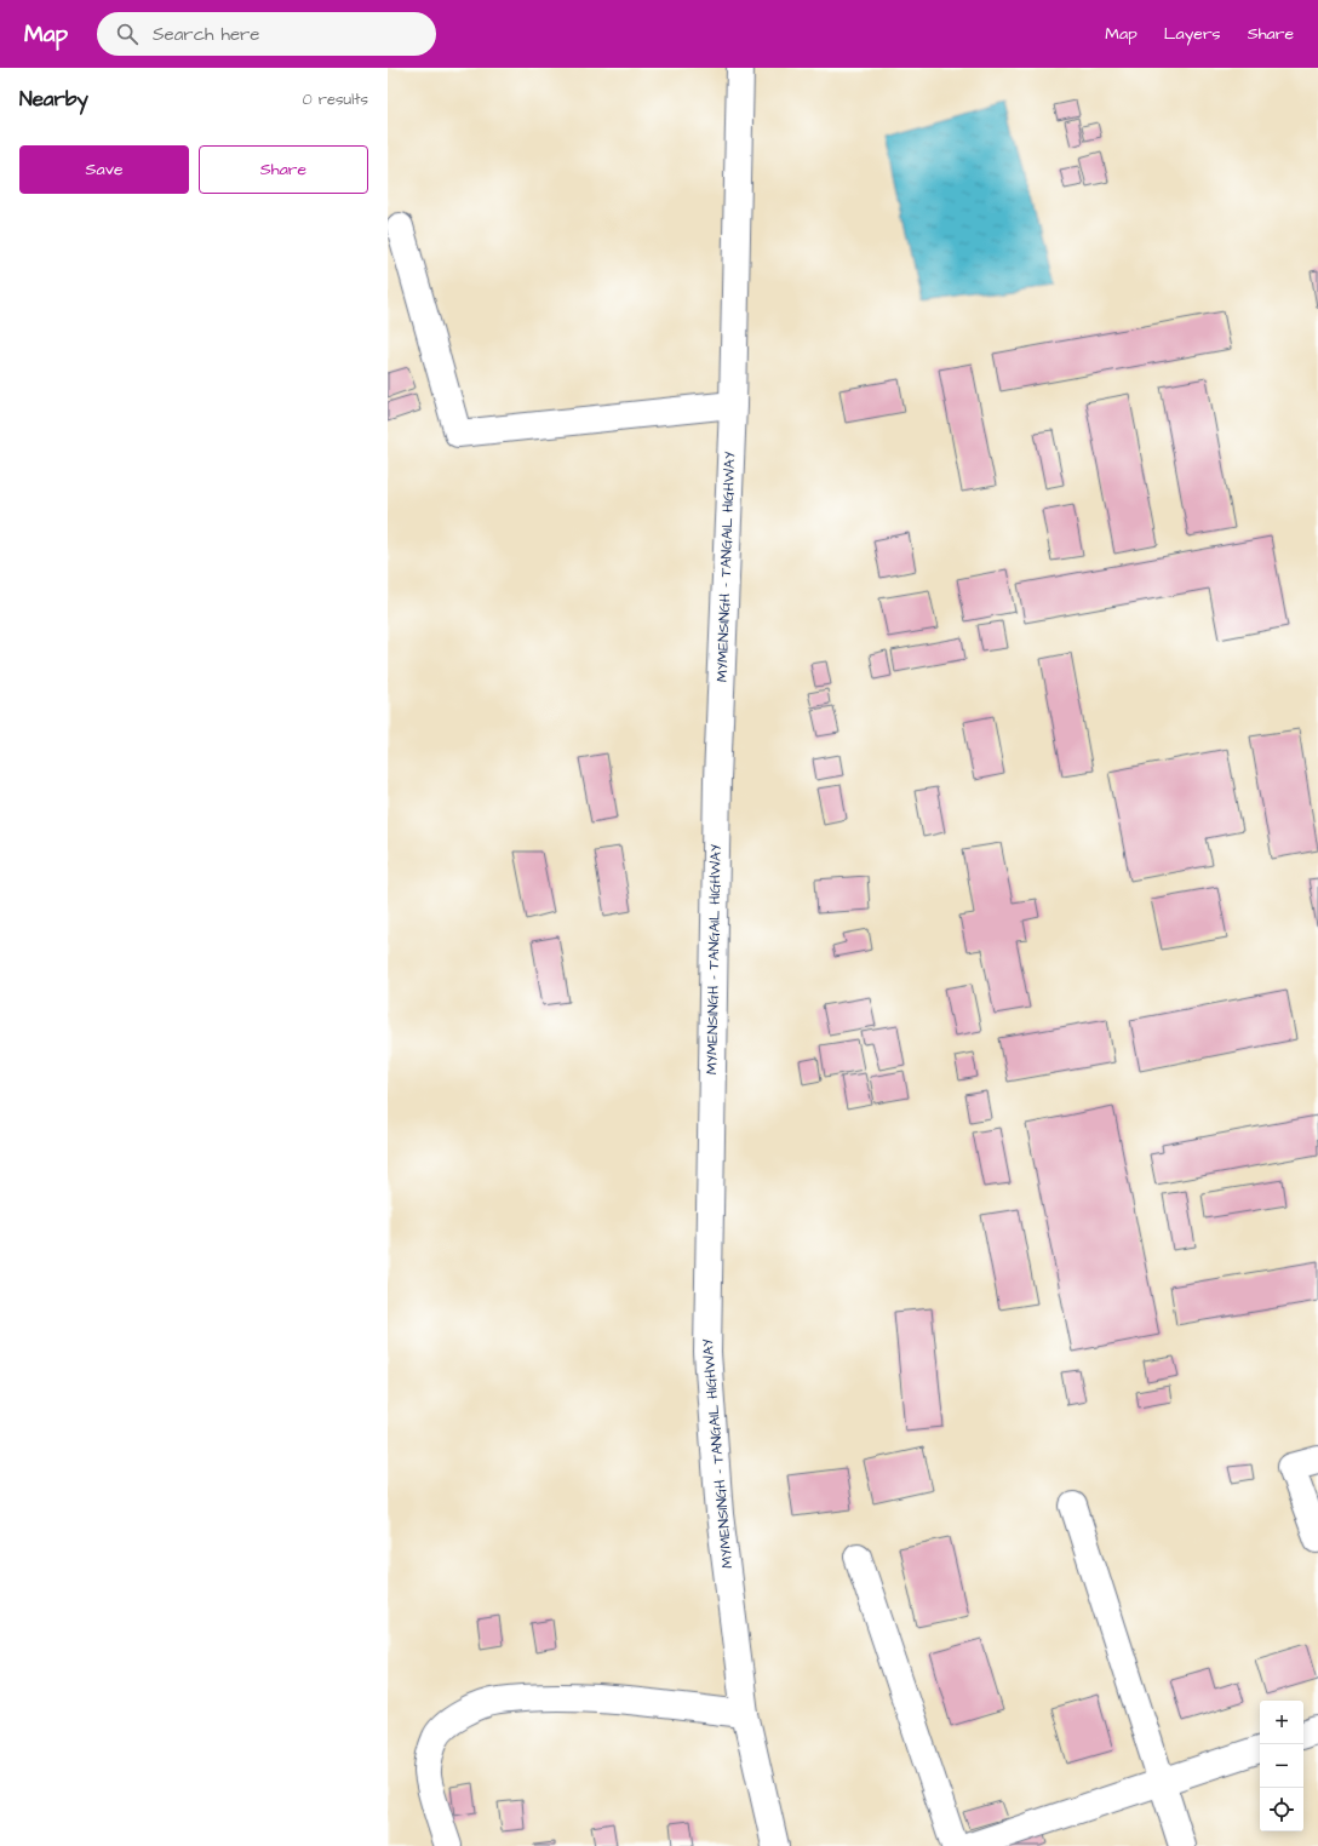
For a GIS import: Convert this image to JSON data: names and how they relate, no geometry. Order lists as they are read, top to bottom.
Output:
{
  "streets": {
    "main road": ["MYMENSINGH - TANGAIL HIGHWAY"]
  },
  "page": {
    "header": "Map",
    "search": "Search here",
    "nav": ["Map", "Layers", "Share"],
    "heading": ["Nearby", "0 results"],
    "buttons": ["Save", "Share"],
    "map_buttons": ["+", "−"]
  }
}
